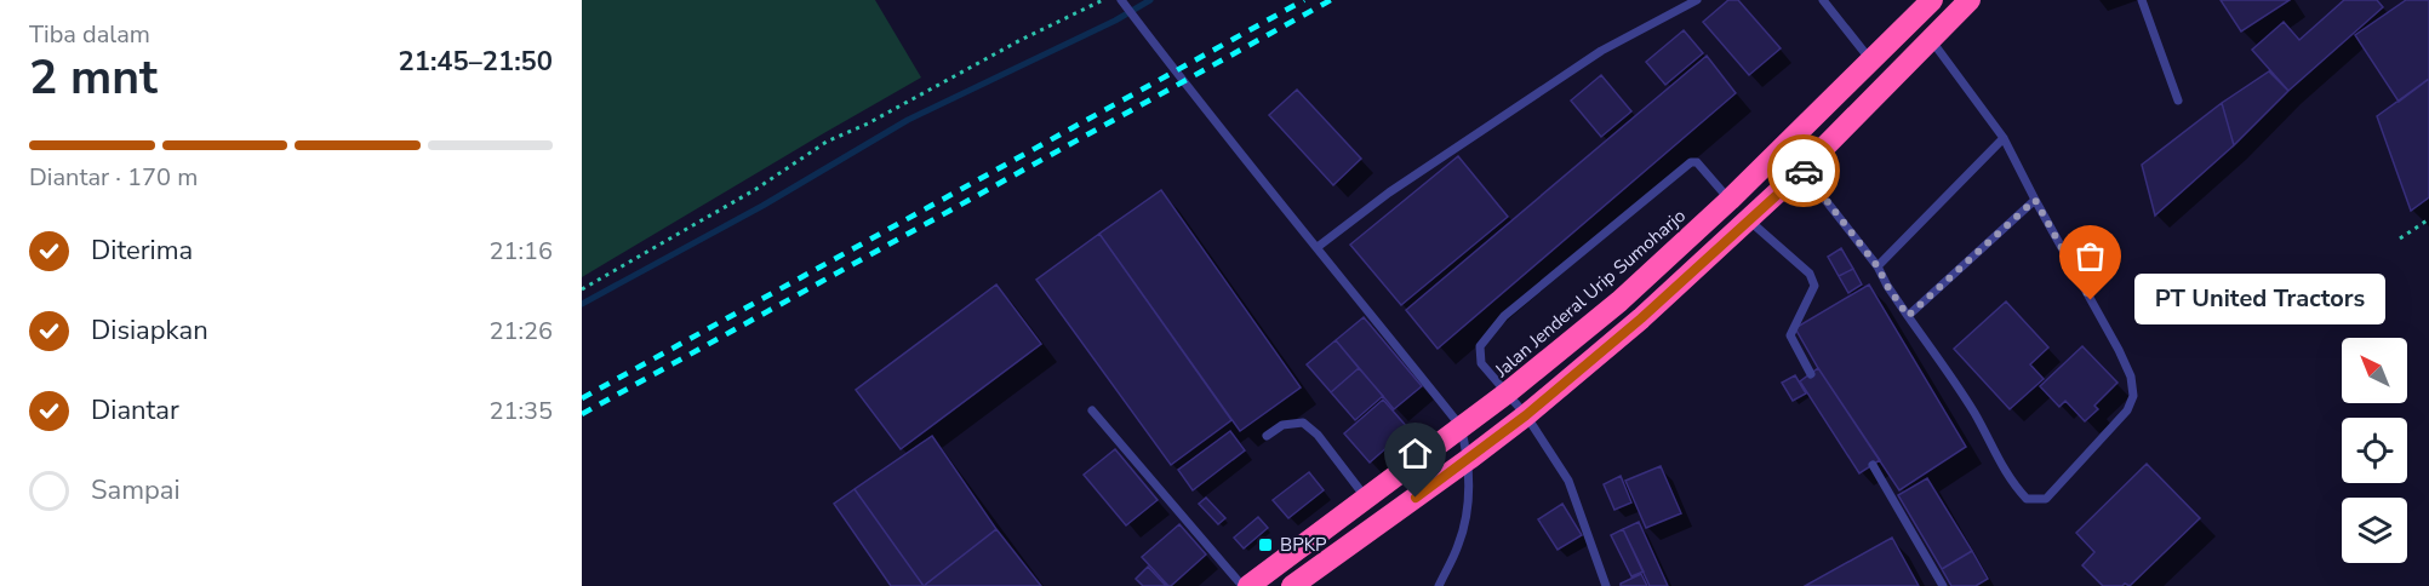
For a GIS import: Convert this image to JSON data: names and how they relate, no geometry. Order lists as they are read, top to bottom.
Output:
{
  "streets": {
    "highway": ["Jalan Jenderal Urip Sumoharjo"]
  },
  "places": {
    "other": ["PT United Tractors"],
    "transit": ["BPKP"]
  },
  "north": "top left",
  "page": {
    "heading": ["2 mnt", "Tiba dalam", "21:45–21:50"],
    "bar": "Diantar · 170 m",
    "list": [
      ["Diterima", "21:16"],
      ["Disiapkan", "21:26"],
      ["Diantar", "21:35"],
      "Sampai"
    ],
    "bubble": "PT United Tractors"
  }
}
